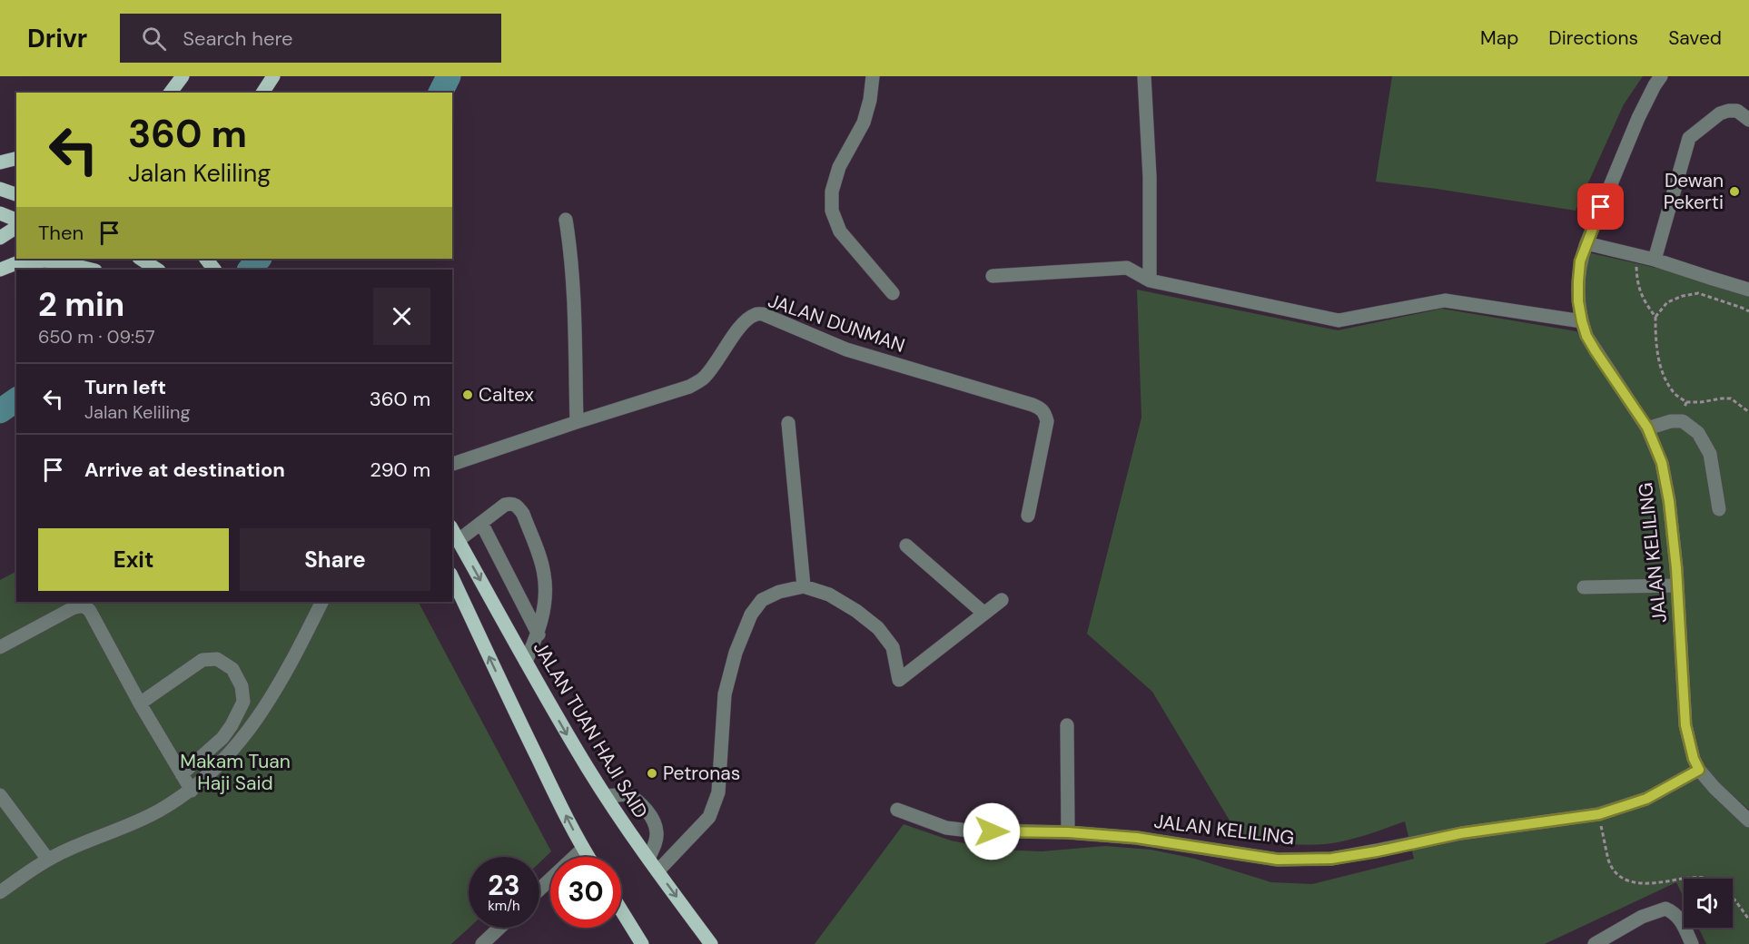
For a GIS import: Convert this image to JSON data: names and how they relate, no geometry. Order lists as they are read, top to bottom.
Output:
{
  "streets": {
    "main road": ["JALAN TUAN HAJI SAID"],
    "street": ["JALAN DUNMAN", "JALAN KELILING"]
  },
  "parks": ["Makam Tuan Haji Said"],
  "places": ["Dewan Pekerti", "Caltex", "Petronas"],
  "page": {
    "header": "Drivr",
    "search": "Search here",
    "nav": ["Map", "Directions", "Saved"],
    "turn": ["360 m", "Jalan Keliling"],
    "then": "Then",
    "heading": ["2 min", "650 m · 09:57"],
    "list": [
      {
        "name": "Turn left",
        "note": "Jalan Keliling",
        "value": "360 m"
      },
      {
        "name": "Arrive at destination",
        "value": "290 m"
      }
    ],
    "buttons": ["Exit", "Share"],
    "speed": "23 km/h",
    "limit": "30"
  }
}
